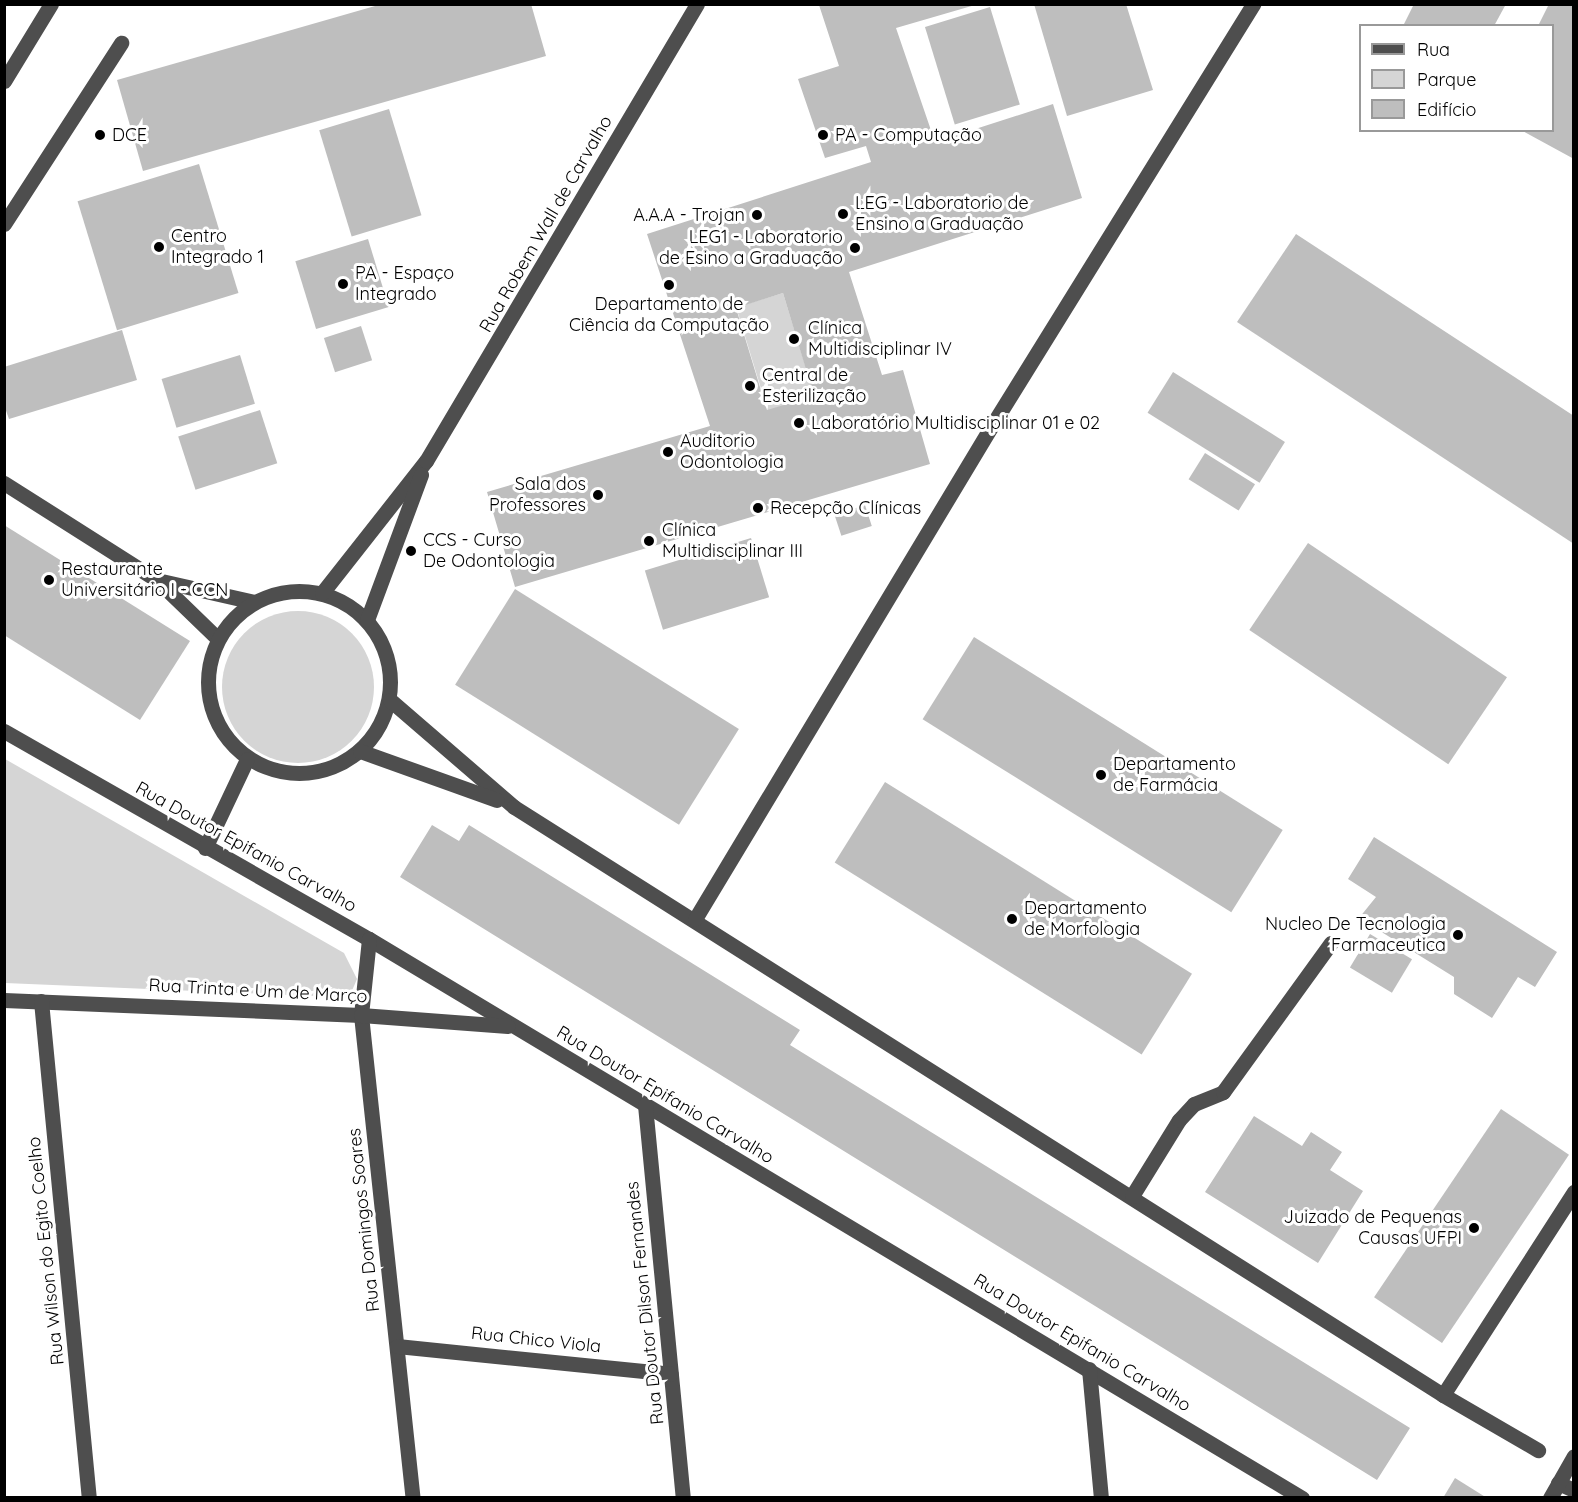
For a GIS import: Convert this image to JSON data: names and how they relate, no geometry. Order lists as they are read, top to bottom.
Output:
{
  "streets": {
    "street": [
      "Rua Robem Wall de Carvalho",
      "Rua Doutor Epifanio Carvalho",
      "Rua Trinta e Um de Março",
      "Rua Domingos Soares",
      "Rua Wilson do Egito Coelho",
      "Rua Doutor Dilson Fernandes",
      "Rua Chico Viola"
    ]
  },
  "crossings": [
    ["Rua Doutor Epifanio Carvalho", "Rua Trinta e Um de Março"],
    ["Rua Doutor Epifanio Carvalho", "Rua Domingos Soares"],
    ["Rua Doutor Epifanio Carvalho", "Rua Doutor Dilson Fernandes"],
    ["Rua Trinta e Um de Março", "Rua Domingos Soares"],
    ["Rua Trinta e Um de Março", "Rua Wilson do Egito Coelho"],
    ["Rua Domingos Soares", "Rua Chico Viola"],
    ["Rua Doutor Dilson Fernandes", "Rua Chico Viola"]
  ],
  "places": [
    "DCE",
    "PA - Computação",
    "LEG - Laboratorio de Ensino a Graduação",
    "A.A.A - Trojan",
    "Centro Integrado 1",
    "LEG1 - Laboratorio de Esino a Graduação",
    "PA - Espaço Integrado",
    "Departamento de Ciência da Computação",
    "Clínica Multidisciplinar IV",
    "Central de Esterilização",
    "Laboratório Multidisciplinar 01 e 02",
    "Auditorio Odontologia",
    "Sala dos Professores",
    "Recepção Clínicas",
    "Clínica Multidisciplinar III",
    "CCS - Curso De Odontologia",
    "Restaurante Universitário I - CCN",
    "Departamento de Farmácia",
    "Departamento de Morfologia",
    "Nucleo De Tecnologia Farmaceutica",
    "Juizado de Pequenas Causas UFPI"
  ],
  "legend": ["Rua", "Parque", "Edifício"]
}
